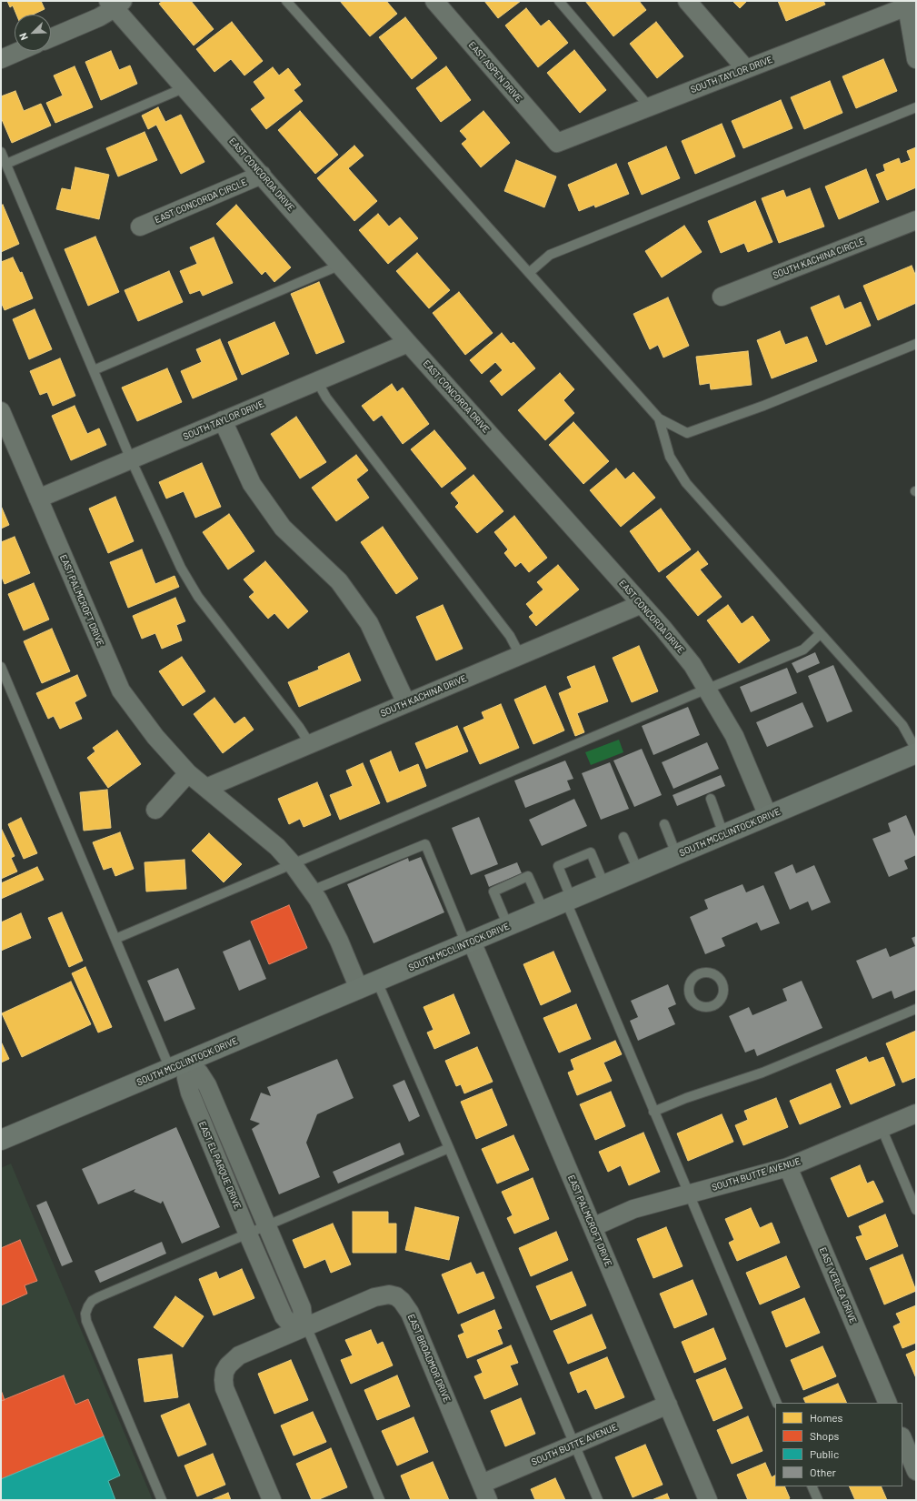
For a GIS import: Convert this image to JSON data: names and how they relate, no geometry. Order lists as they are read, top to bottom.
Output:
{
  "streets": {
    "main road": ["SOUTH MCCLINTOCK DRIVE"],
    "street": [
      "EAST ASPEN DRIVE",
      "SOUTH TAYLOR DRIVE",
      "EAST CONCORDA DRIVE",
      "EAST CONCORDA CIRCLE",
      "SOUTH KACHINA CIRCLE",
      "EAST PALMCROFT DRIVE",
      "SOUTH KACHINA DRIVE",
      "EAST EL PARQUE DRIVE",
      "SOUTH BUTTE AVENUE",
      "EAST VERLEA DRIVE",
      "EAST BROADMOR DRIVE"
    ]
  },
  "crossings": [
    ["EAST ASPEN DRIVE", "SOUTH TAYLOR DRIVE"],
    ["SOUTH TAYLOR DRIVE", "EAST CONCORDA DRIVE"],
    ["SOUTH TAYLOR DRIVE", "EAST PALMCROFT DRIVE"],
    ["EAST CONCORDA DRIVE", "EAST CONCORDA CIRCLE"],
    ["EAST CONCORDA DRIVE", "SOUTH KACHINA DRIVE"],
    ["EAST CONCORDA DRIVE", "SOUTH MCCLINTOCK DRIVE"],
    ["EAST PALMCROFT DRIVE", "SOUTH KACHINA DRIVE"],
    ["EAST PALMCROFT DRIVE", "SOUTH MCCLINTOCK DRIVE"],
    ["EAST PALMCROFT DRIVE", "SOUTH BUTTE AVENUE"],
    ["SOUTH MCCLINTOCK DRIVE", "EAST EL PARQUE DRIVE"],
    ["EAST EL PARQUE DRIVE", "EAST BROADMOR DRIVE"],
    ["SOUTH BUTTE AVENUE", "EAST VERLEA DRIVE"],
    ["SOUTH BUTTE AVENUE", "EAST BROADMOR DRIVE"]
  ],
  "legend": [
    "Homes",
    "Shops",
    "Public",
    "Other"
  ],
  "north": "bottom left"
}
